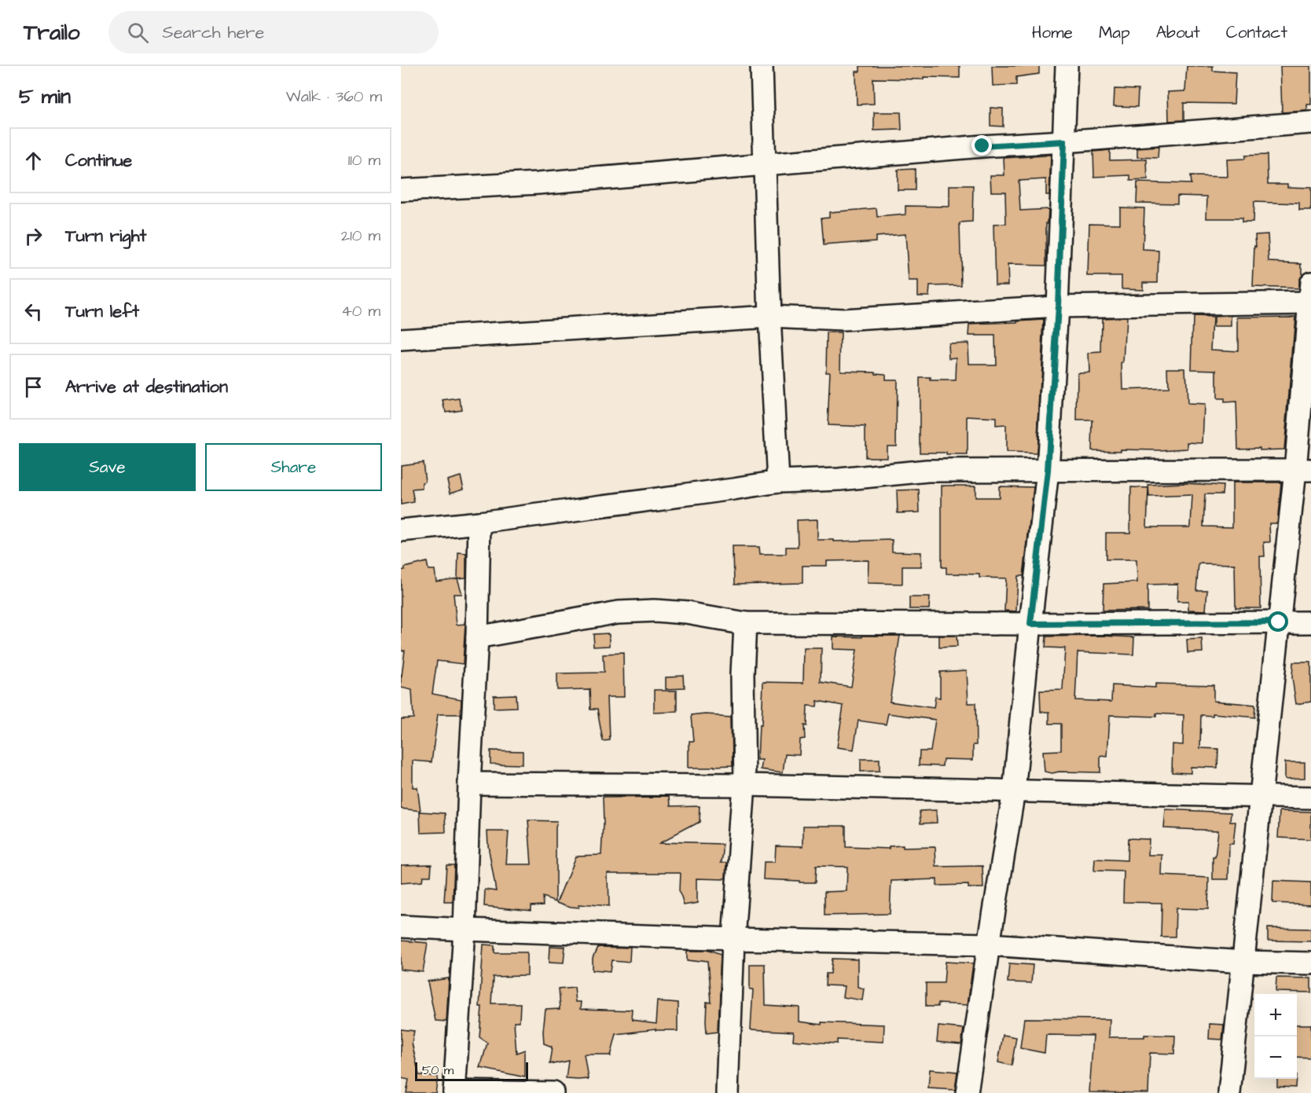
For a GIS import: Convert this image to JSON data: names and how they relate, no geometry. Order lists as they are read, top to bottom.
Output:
{
  "scale_bar": "50 m",
  "page": {
    "header": "Trailo",
    "search": "Search here",
    "nav": [
      "Home",
      "Map",
      "About",
      "Contact"
    ],
    "heading": ["5 min", "Walk · 360 m"],
    "list": [
      ["Continue", "110 m"],
      ["Turn right", "210 m"],
      ["Turn left", "40 m"],
      "Arrive at destination"
    ],
    "buttons": ["Save", "Share"],
    "map_buttons": ["+", "−"],
    "scale": "50 m"
  }
}
